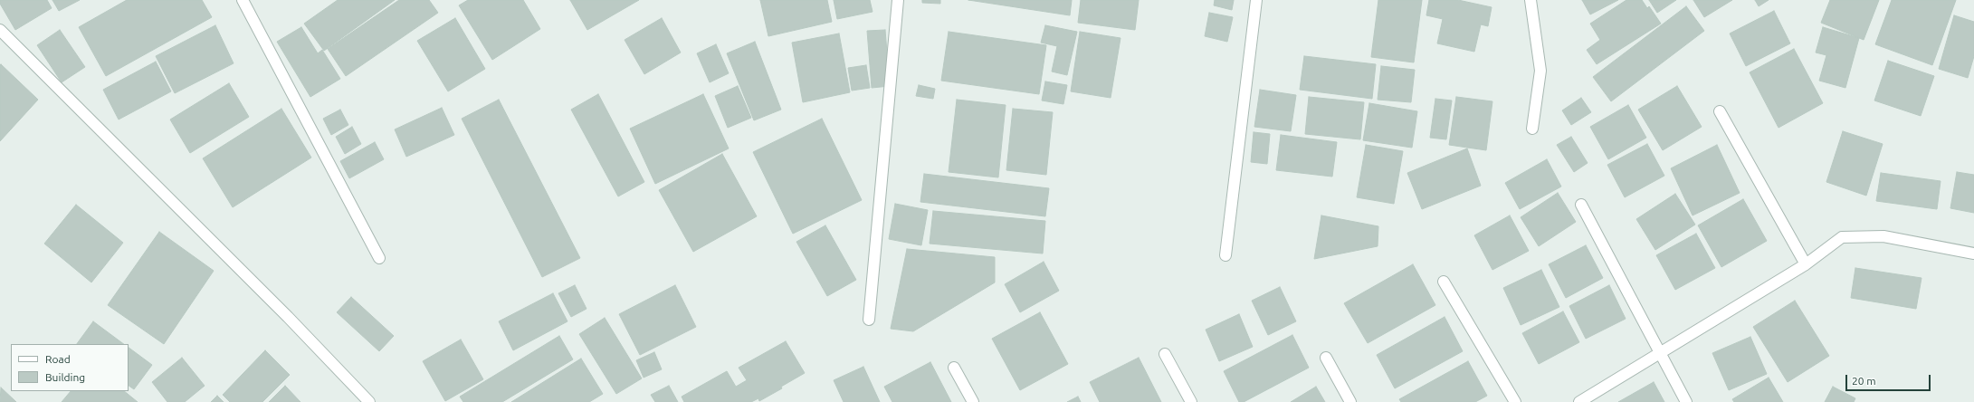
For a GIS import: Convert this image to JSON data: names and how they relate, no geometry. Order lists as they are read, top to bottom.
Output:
{
  "legend": ["Road", "Building"],
  "scale_bar": "20 m"
}
